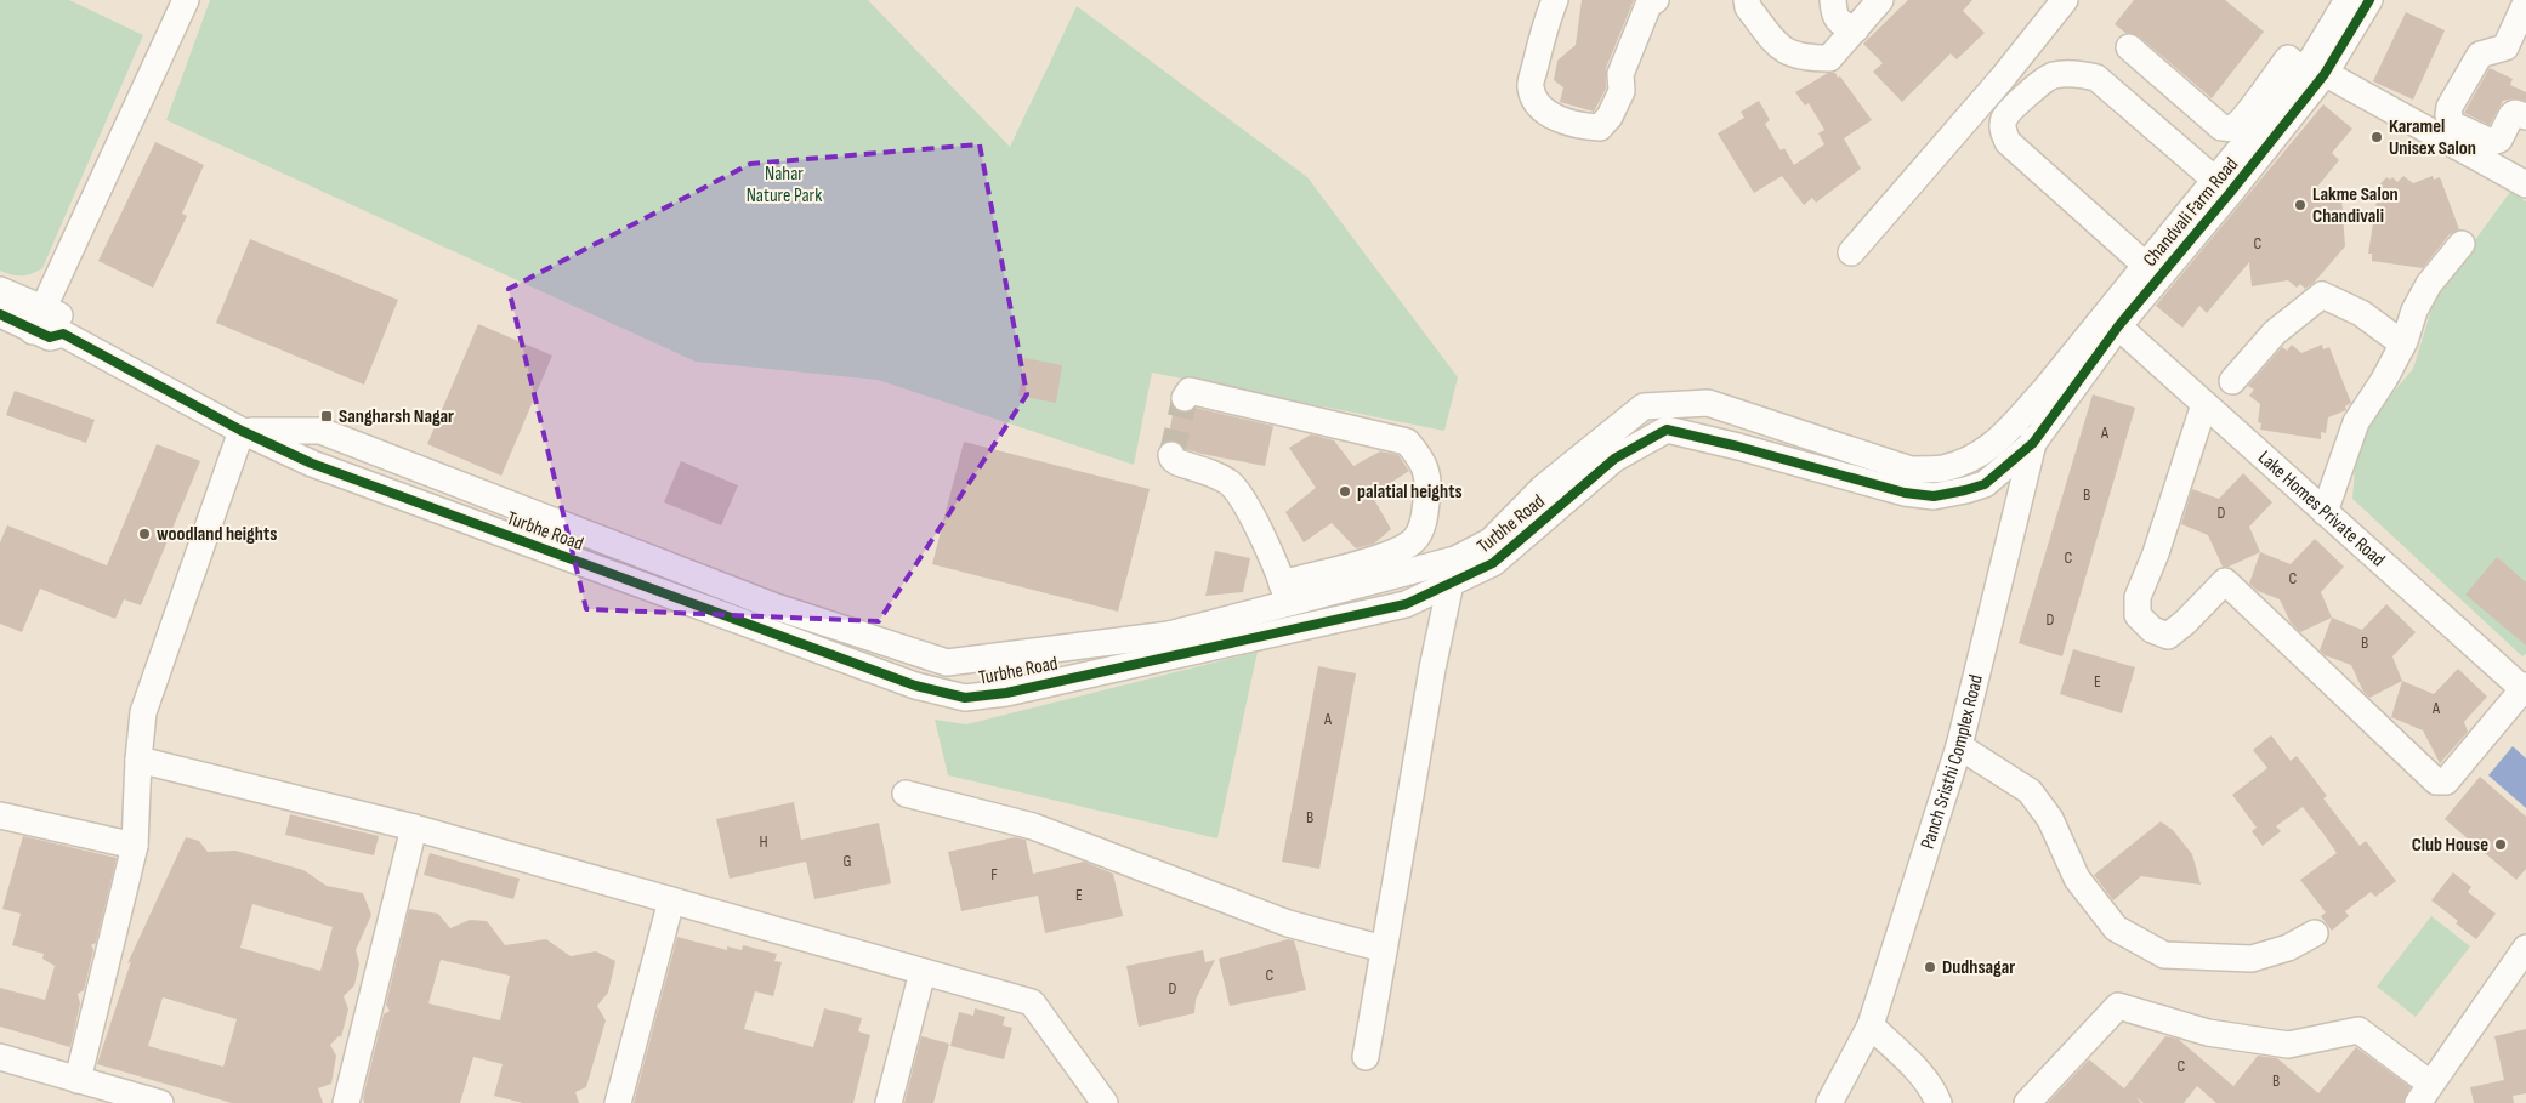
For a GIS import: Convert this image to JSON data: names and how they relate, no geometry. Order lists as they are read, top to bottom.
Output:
{
  "streets": {
    "street": [
      "Chandvali Farm Road",
      "Lake Homes Private Road",
      "Turbhe Road",
      "Panch Sristhi Complex Road"
    ]
  },
  "crossings": [
    ["Chandvali Farm Road", "Lake Homes Private Road"],
    ["Chandvali Farm Road", "Turbhe Road"],
    ["Chandvali Farm Road", "Panch Sristhi Complex Road"],
    ["Turbhe Road", "Panch Sristhi Complex Road"]
  ],
  "parks": ["Nahar Nature Park"],
  "places": {
    "other": [
      "Karamel Unisex Salon",
      "Lakme Salon Chandivali",
      "palatial heights",
      "woodland heights",
      "Club House",
      "Dudhsagar"
    ],
    "transit": ["Sangharsh Nagar"]
  },
  "house_numbers": [
    "C",
    "A",
    "B",
    "D",
    "C",
    "C",
    "D",
    "B",
    "E",
    "A",
    "A",
    "B",
    "H",
    "G",
    "F",
    "E",
    "C",
    "D",
    "C",
    "B"
  ]
}
